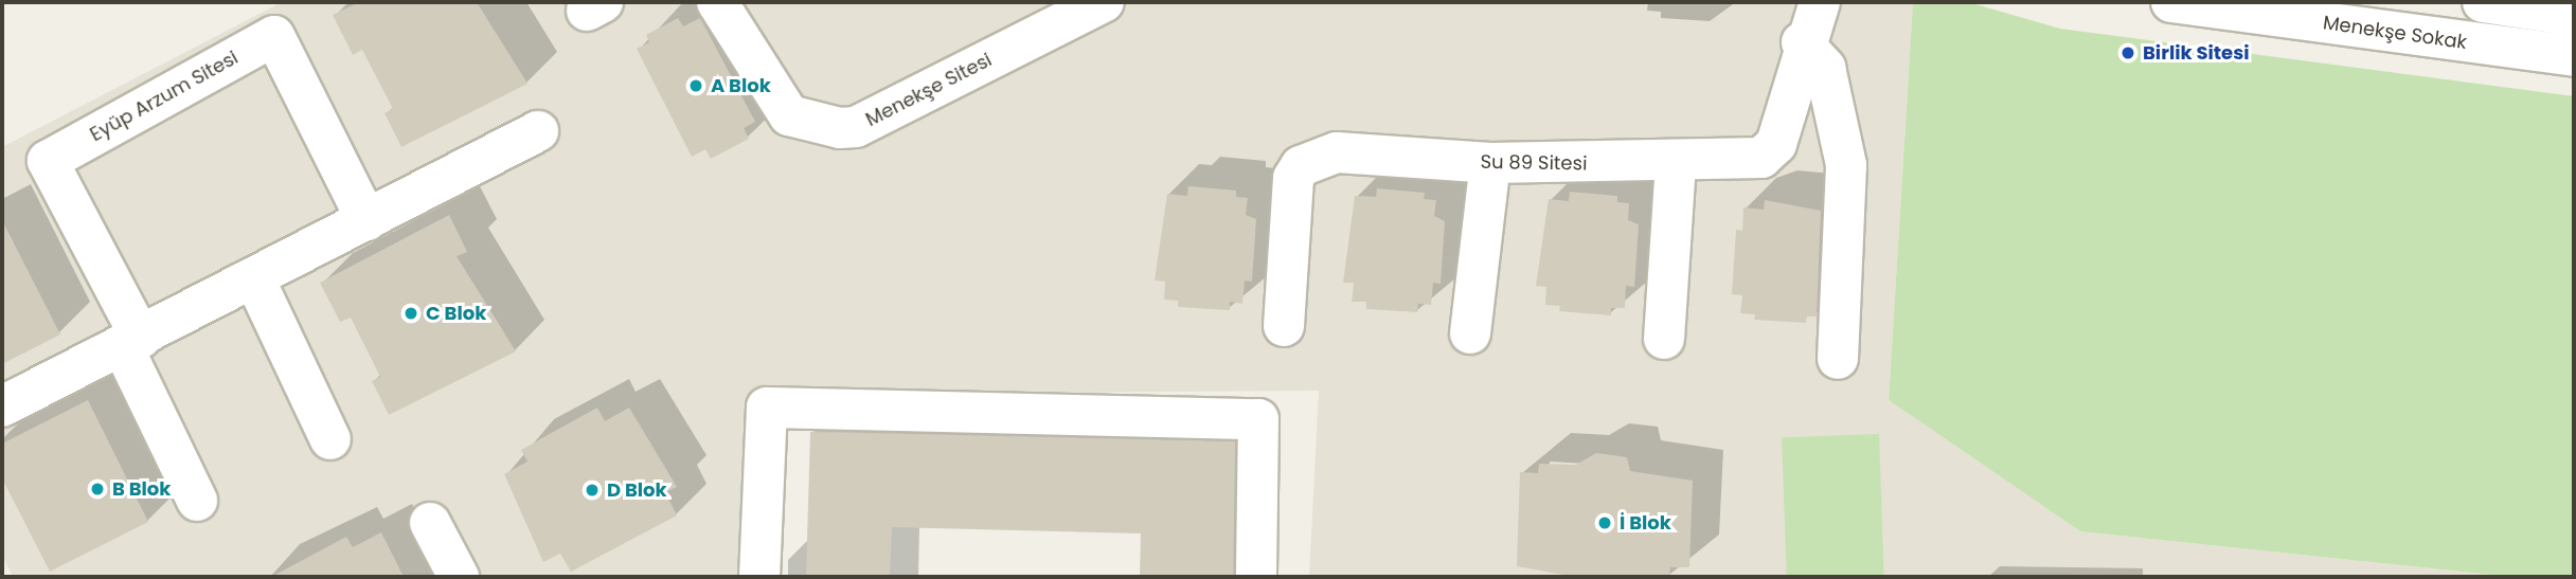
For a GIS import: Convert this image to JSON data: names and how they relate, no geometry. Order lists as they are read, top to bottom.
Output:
{
  "streets": {
    "street": [
      "Menekşe Sokak",
      "Menekşe Sitesi",
      "Eyüp Arzum Sitesi",
      "Su 89 Sitesi"
    ]
  },
  "places": [
    "Birlik Sitesi",
    "A Blok",
    "C Blok",
    "B Blok",
    "D Blok",
    "İ Blok"
  ]
}
